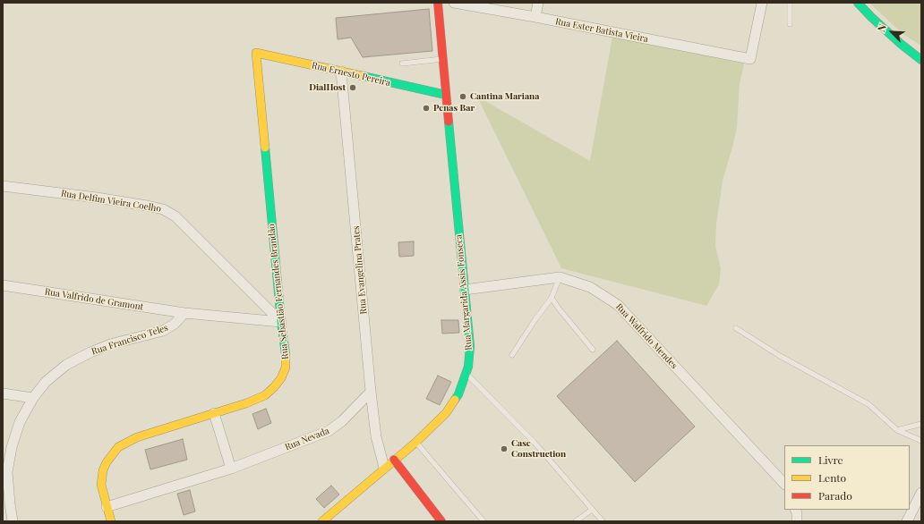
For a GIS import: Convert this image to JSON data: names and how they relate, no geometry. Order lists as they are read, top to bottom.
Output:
{
  "streets": {
    "main road": ["Rua Ernesto Pereira", "Rua Sebastião Fernandes Brandão", "Rua Margarida Assis Fonseca"],
    "street": [
      "Rua Ester Batista Vieira",
      "Rua Delfim Vieira Coelho",
      "Rua Evangelina Prates",
      "Rua Valfrido de Gramont",
      "Rua Walfrido Mendes",
      "Rua Francisco Teles",
      "Rua Nevada"
    ]
  },
  "crossings": [
    ["Rua Ernesto Pereira", "Rua Evangelina Prates"],
    ["Rua Ernesto Pereira", "Rua Sebastião Fernandes Brandão"],
    ["Rua Ernesto Pereira", "Rua Margarida Assis Fonseca"],
    ["Rua Delfim Vieira Coelho", "Rua Sebastião Fernandes Brandão"],
    ["Rua Evangelina Prates", "Rua Margarida Assis Fonseca"],
    ["Rua Evangelina Prates", "Rua Nevada"],
    ["Rua Sebastião Fernandes Brandão", "Rua Nevada"],
    ["Rua Margarida Assis Fonseca", "Rua Walfrido Mendes"],
    ["Rua Valfrido de Gramont", "Rua Francisco Teles"]
  ],
  "places": [
    "DialHost",
    "Cantina Mariana",
    "Penas Bar",
    "Case Construction"
  ],
  "legend": ["Livre", "Lento", "Parado"],
  "north": "top left"
}
